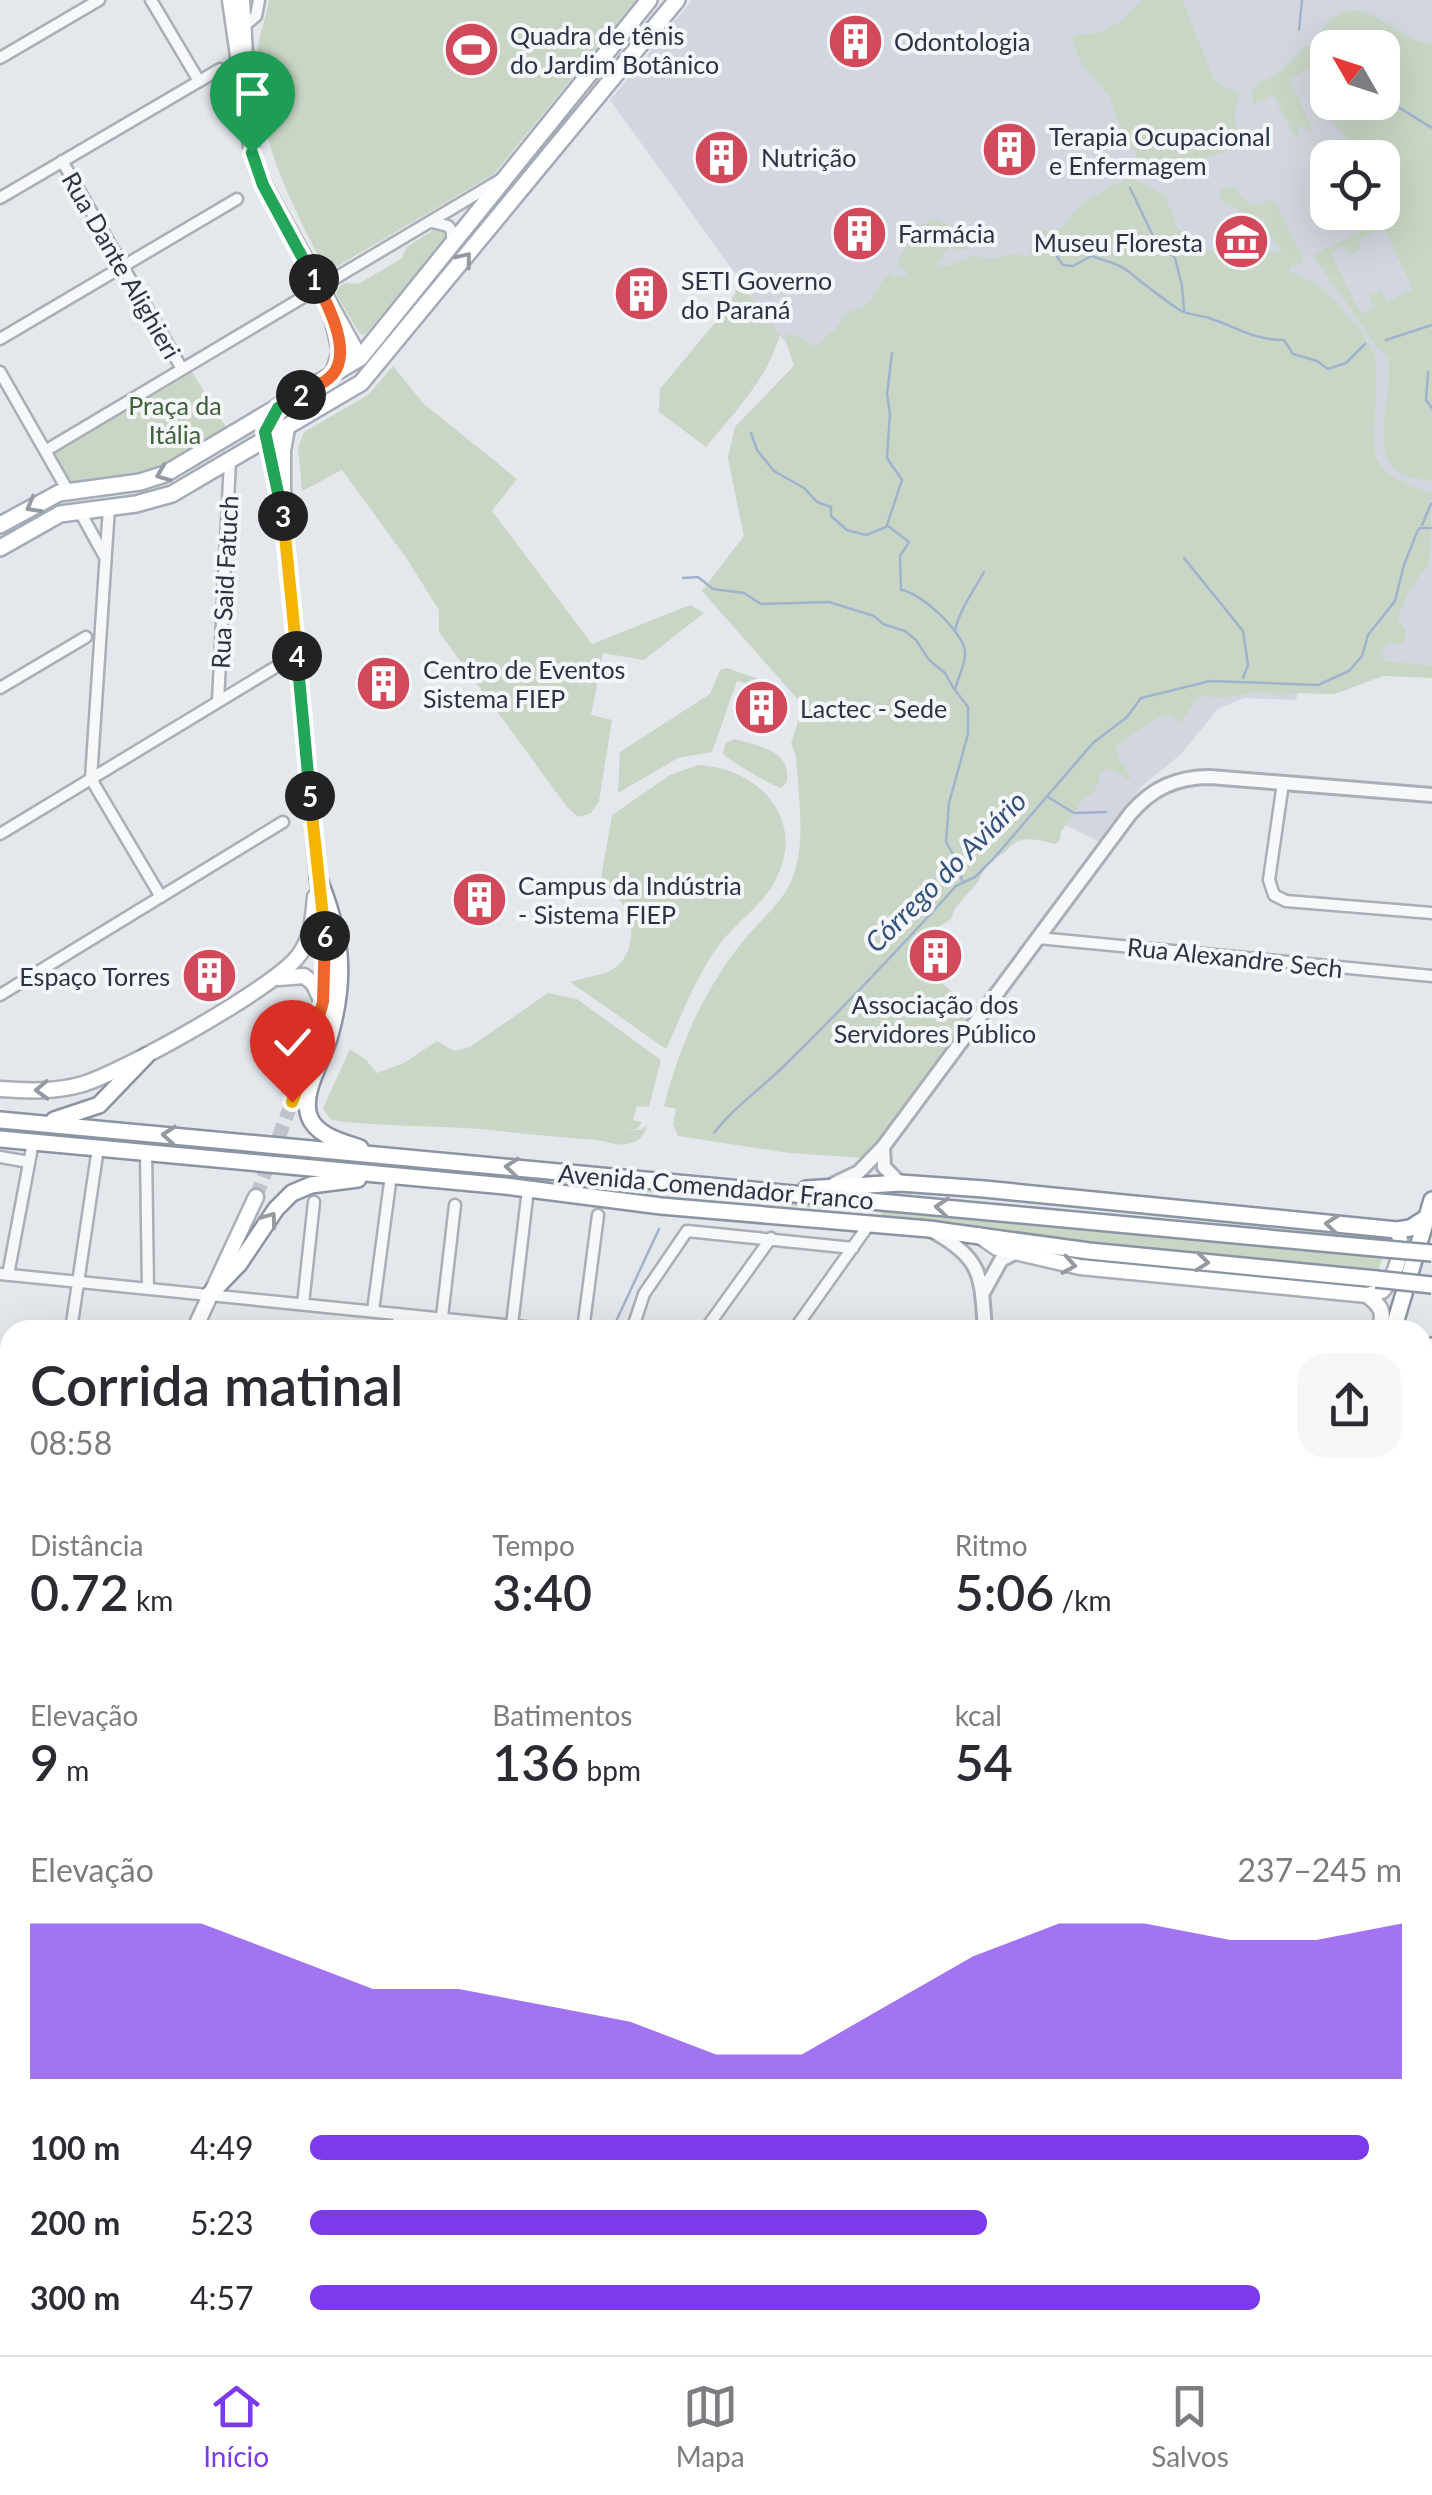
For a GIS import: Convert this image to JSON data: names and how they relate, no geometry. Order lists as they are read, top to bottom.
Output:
{
  "streets": {
    "main road": ["Avenida Comendador Franco"],
    "street": ["Rua Dante Alighieri", "Rua Said Fatuch", "Rua Alexandre Sech"]
  },
  "water": ["Córrego do Aviário"],
  "parks": ["Praça da Itália"],
  "places": {
    "building": [
      "Odontologia",
      "Terapia Ocupacional e Enfermagem",
      "Nutrição",
      "Farmácia",
      "SETI Governo do Paraná",
      "Centro de Eventos Sistema FIEP",
      "Lactec - Sede",
      "Campus da Indústria - Sistema FIEP",
      "Associação dos Servidores Público",
      "Espaço Torres"
    ],
    "sports": ["Quadra de tênis do Jardim Botânico"],
    "museum": ["Museu Floresta"]
  },
  "north": "top left",
  "page": {
    "pins": [
      "1",
      "2",
      "3",
      "4",
      "5",
      "6"
    ],
    "heading": ["Corrida matinal", "08:58"],
    "stats": [
      ["Distância", "0.72 km"],
      ["Tempo", "3:40"],
      ["Ritmo", "5:06 /km"],
      ["Elevação", "9 m"],
      ["Batimentos", "136 bpm"],
      ["kcal", "54"]
    ],
    "chart": ["Elevação", "237–245 m"],
    "list": [
      {
        "name": "100 m",
        "note": "4:49"
      },
      {
        "name": "200 m",
        "note": "5:23"
      },
      {
        "name": "300 m",
        "note": "4:57"
      }
    ],
    "tabs": ["Início", "Mapa", "Salvos"]
  }
}
